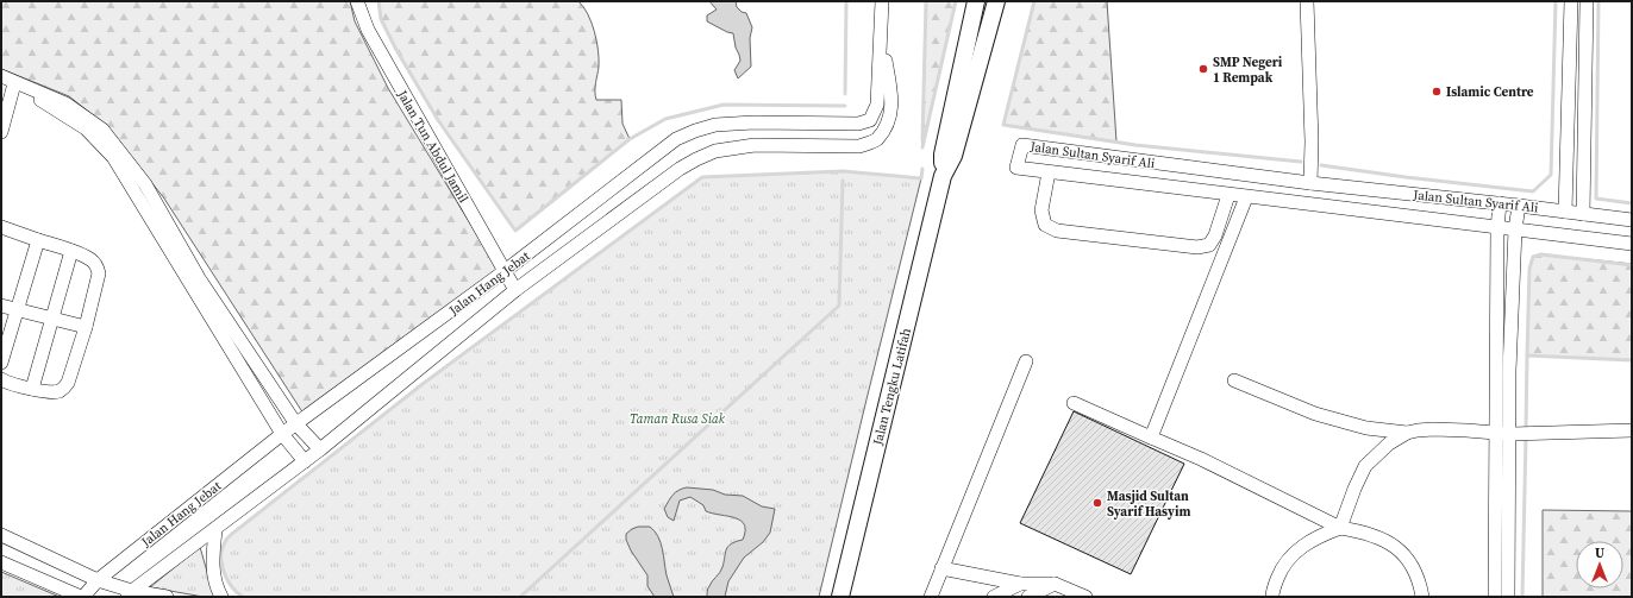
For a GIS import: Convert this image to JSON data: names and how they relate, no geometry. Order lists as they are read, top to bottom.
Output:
{
  "streets": {
    "main road": ["Jalan Tengku Latifah"],
    "street": ["Jalan Tun Abdul Jamil", "Jalan Sultan Syarif Ali", "Jalan Hang Jebat"]
  },
  "crossings": [
    ["Jalan Tun Abdul Jamil", "Jalan Hang Jebat"]
  ],
  "parks": ["Taman Rusa Siak"],
  "places": ["SMP Negeri 1 Rempak", "Islamic Centre", "Masjid Sultan Syarif Hasyim"],
  "north": "top"
}
